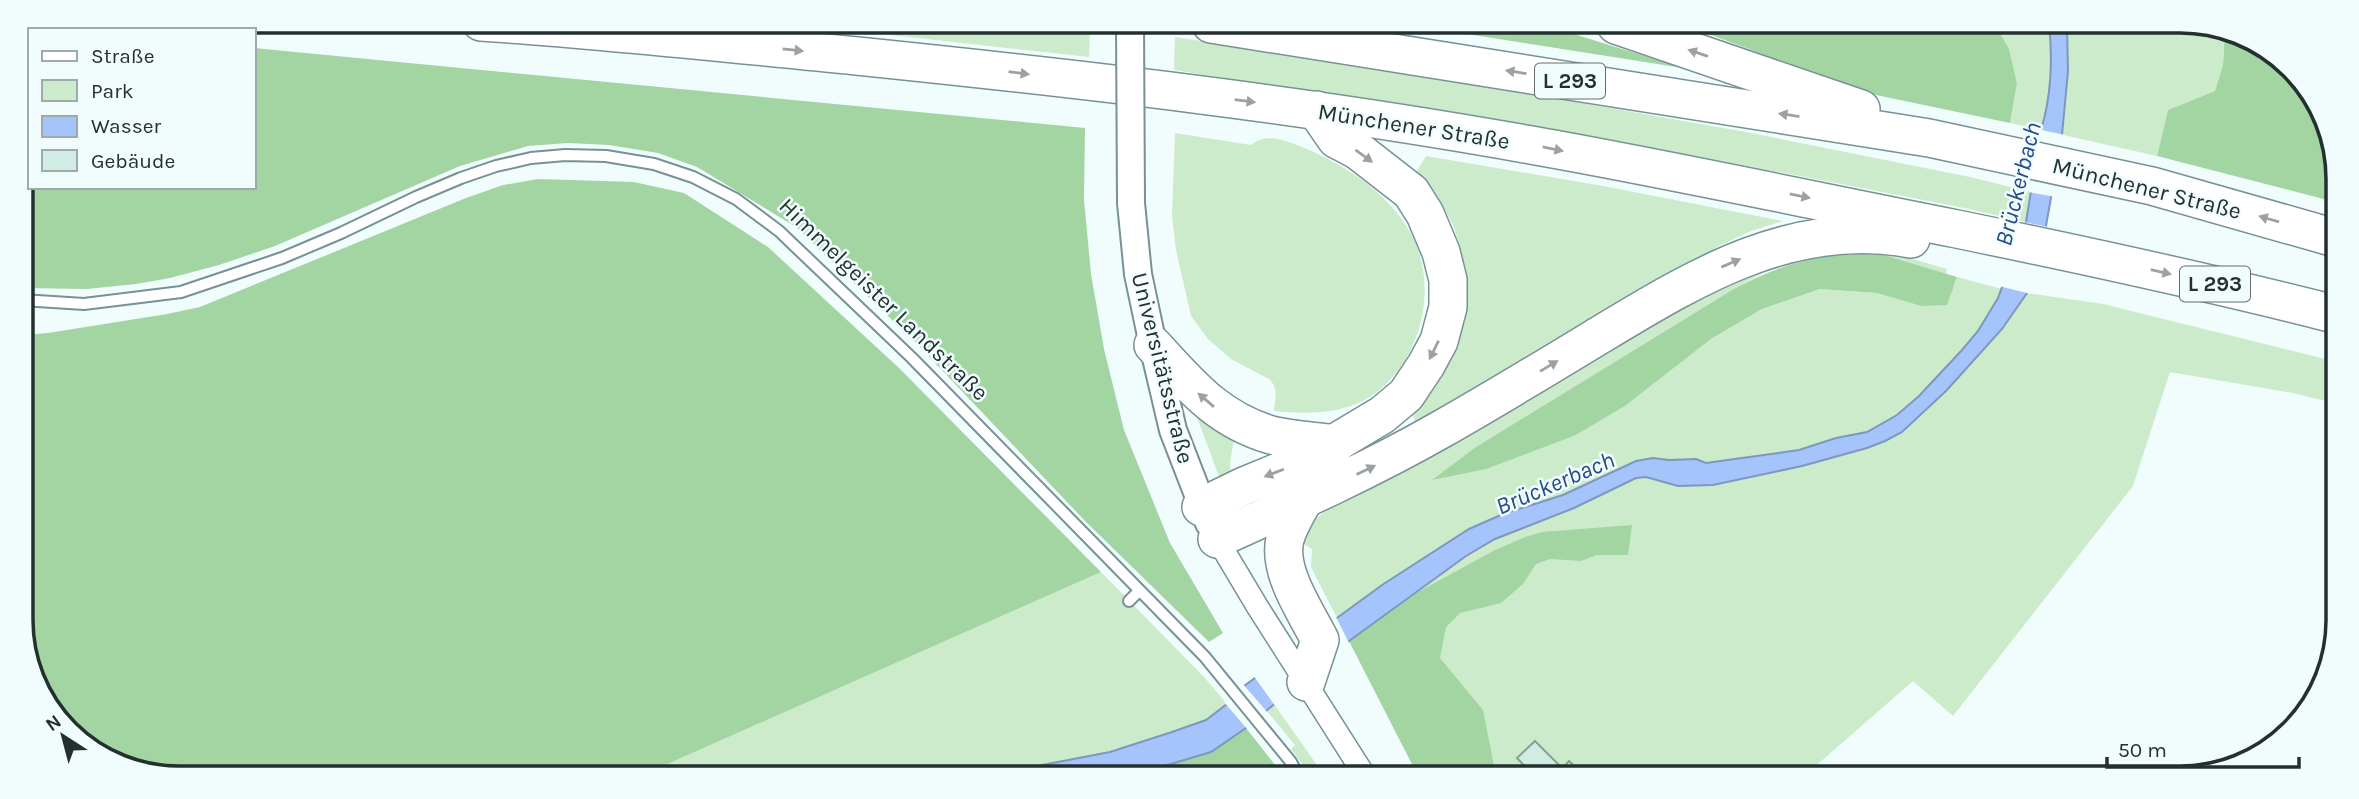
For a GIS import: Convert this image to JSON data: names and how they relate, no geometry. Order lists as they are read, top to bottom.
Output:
{
  "streets": {
    "highway": ["L 293", "Münchener Straße"],
    "street": ["Universitätsstraße"],
    "lane": ["Himmelgeister Landstraße"]
  },
  "water": ["Brückerbach"],
  "legend": [
    "Straße",
    "Park",
    "Wasser",
    "Gebäude"
  ],
  "scale_bar": "50 m",
  "north": "top left"
}
